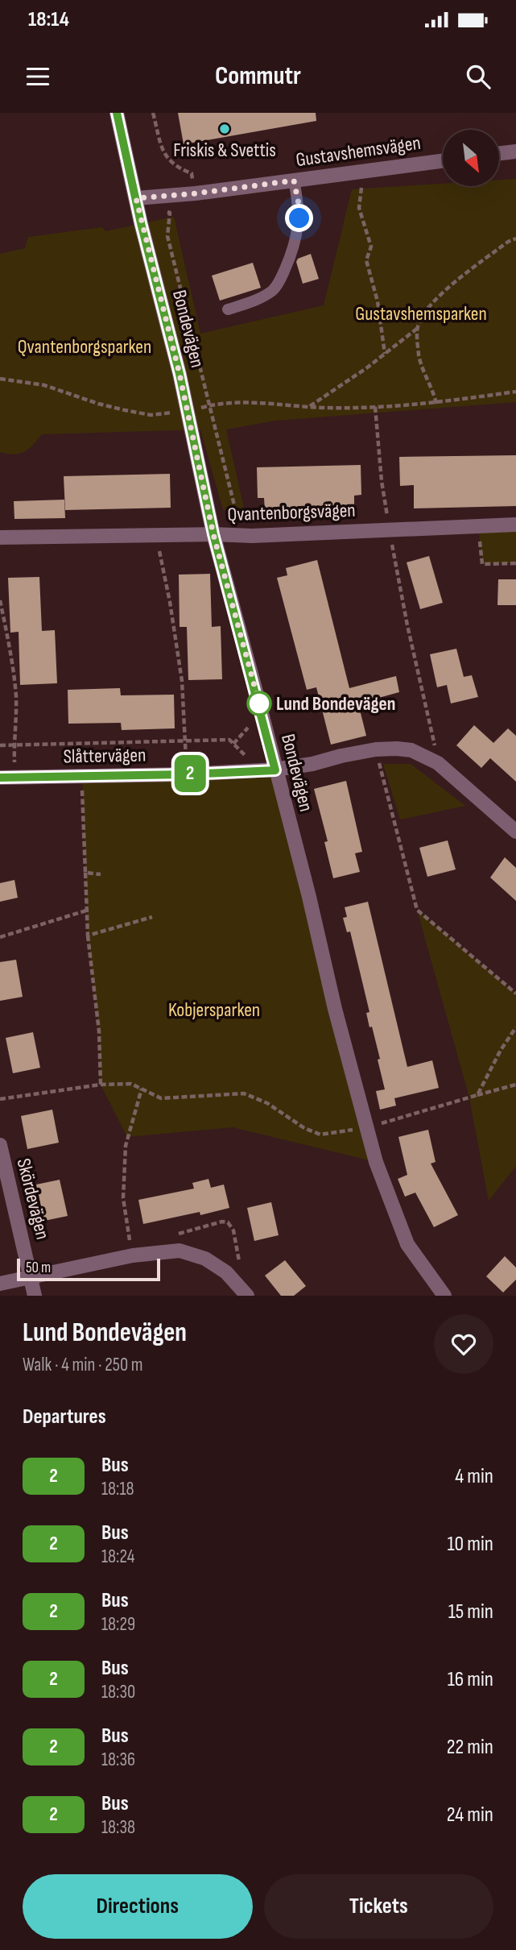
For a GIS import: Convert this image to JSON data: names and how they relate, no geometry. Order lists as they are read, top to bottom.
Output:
{
  "streets": {
    "street": [
      "Gustavshemsvägen",
      "Bondevägen",
      "Qvantenborgsvägen",
      "Slåttervägen",
      "Skördevägen"
    ]
  },
  "crossings": [
    ["Gustavshemsvägen", "Bondevägen"],
    ["Bondevägen", "Qvantenborgsvägen"],
    ["Bondevägen", "Slåttervägen"]
  ],
  "parks": ["Gustavshemsparken", "Qvantenborgsparken", "Kobjersparken"],
  "places": ["Friskis & Svettis", "Lund Bondevägen"],
  "lines": ["bus line 2"],
  "scale_bar": "50 m",
  "north": "bottom right",
  "page": {
    "status": "18:14",
    "header": "Commutr",
    "on_map": "2",
    "scale": "50 m",
    "heading": [
      ["Lund Bondevägen", "Walk · 4 min · 250 m"],
      "Departures"
    ],
    "list": [
      {
        "mark": "2",
        "name": "Bus",
        "note": "18:18",
        "value": "4 min"
      },
      {
        "mark": "2",
        "name": "Bus",
        "note": "18:24",
        "value": "10 min"
      },
      {
        "mark": "2",
        "name": "Bus",
        "note": "18:29",
        "value": "15 min"
      },
      {
        "mark": "2",
        "name": "Bus",
        "note": "18:30",
        "value": "16 min"
      },
      {
        "mark": "2",
        "name": "Bus",
        "note": "18:36",
        "value": "22 min"
      },
      {
        "mark": "2",
        "name": "Bus",
        "note": "18:38",
        "value": "24 min"
      }
    ],
    "buttons": ["Directions", "Tickets"]
  }
}
